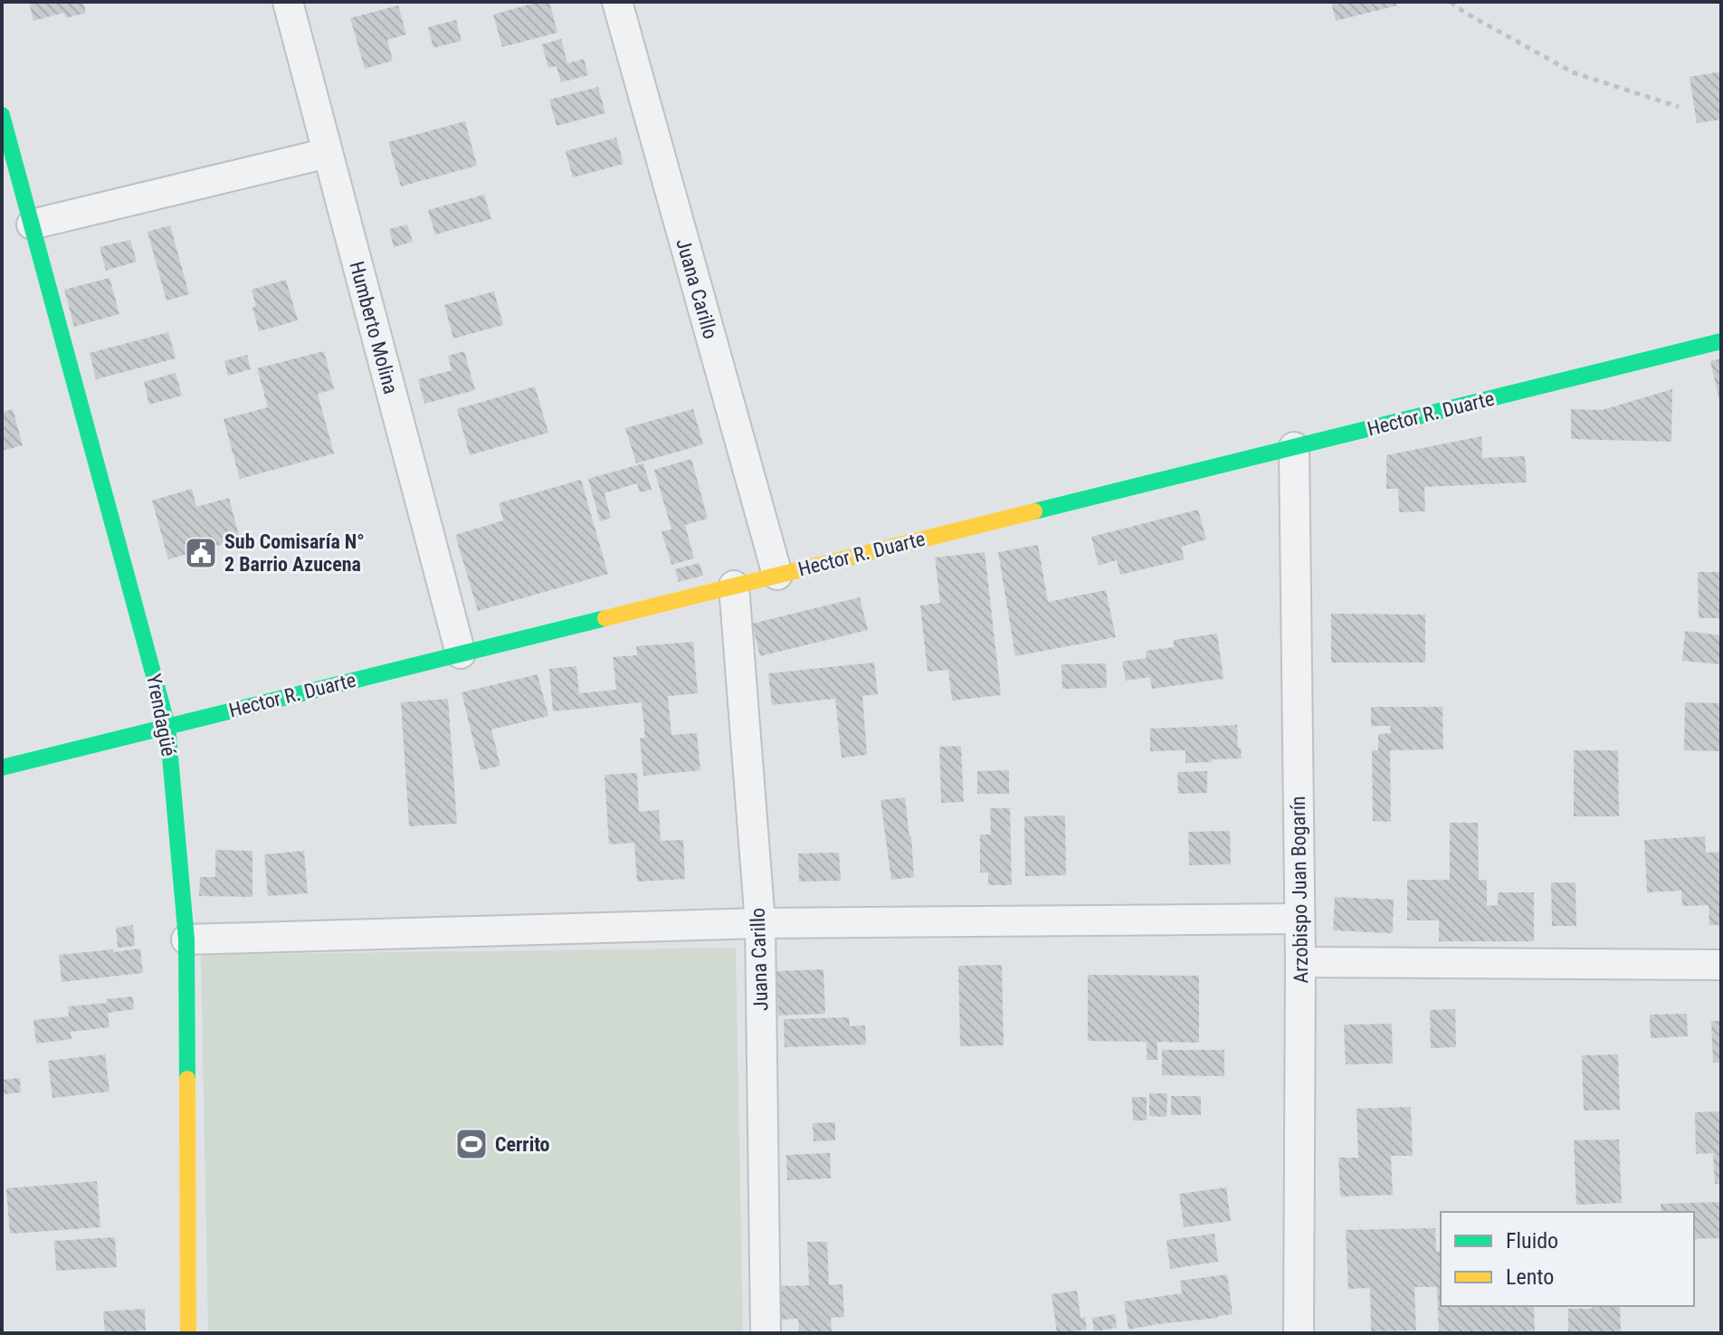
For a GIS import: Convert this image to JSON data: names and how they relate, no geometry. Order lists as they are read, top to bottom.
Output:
{
  "streets": {
    "street": [
      "Juana Carillo",
      "Humberto Molina",
      "Hector R. Duarte",
      "Yrendagüé",
      "Arzobispo Juan Bogarín"
    ]
  },
  "crossings": [
    ["Juana Carillo", "Hector R. Duarte"],
    ["Humberto Molina", "Hector R. Duarte"],
    ["Hector R. Duarte", "Yrendagüé"],
    ["Hector R. Duarte", "Arzobispo Juan Bogarín"]
  ],
  "places": {
    "public building": ["Sub Comisaría N° 2 Barrio Azucena"],
    "sports": ["Cerrito"]
  },
  "legend": ["Fluido", "Lento"]
}
